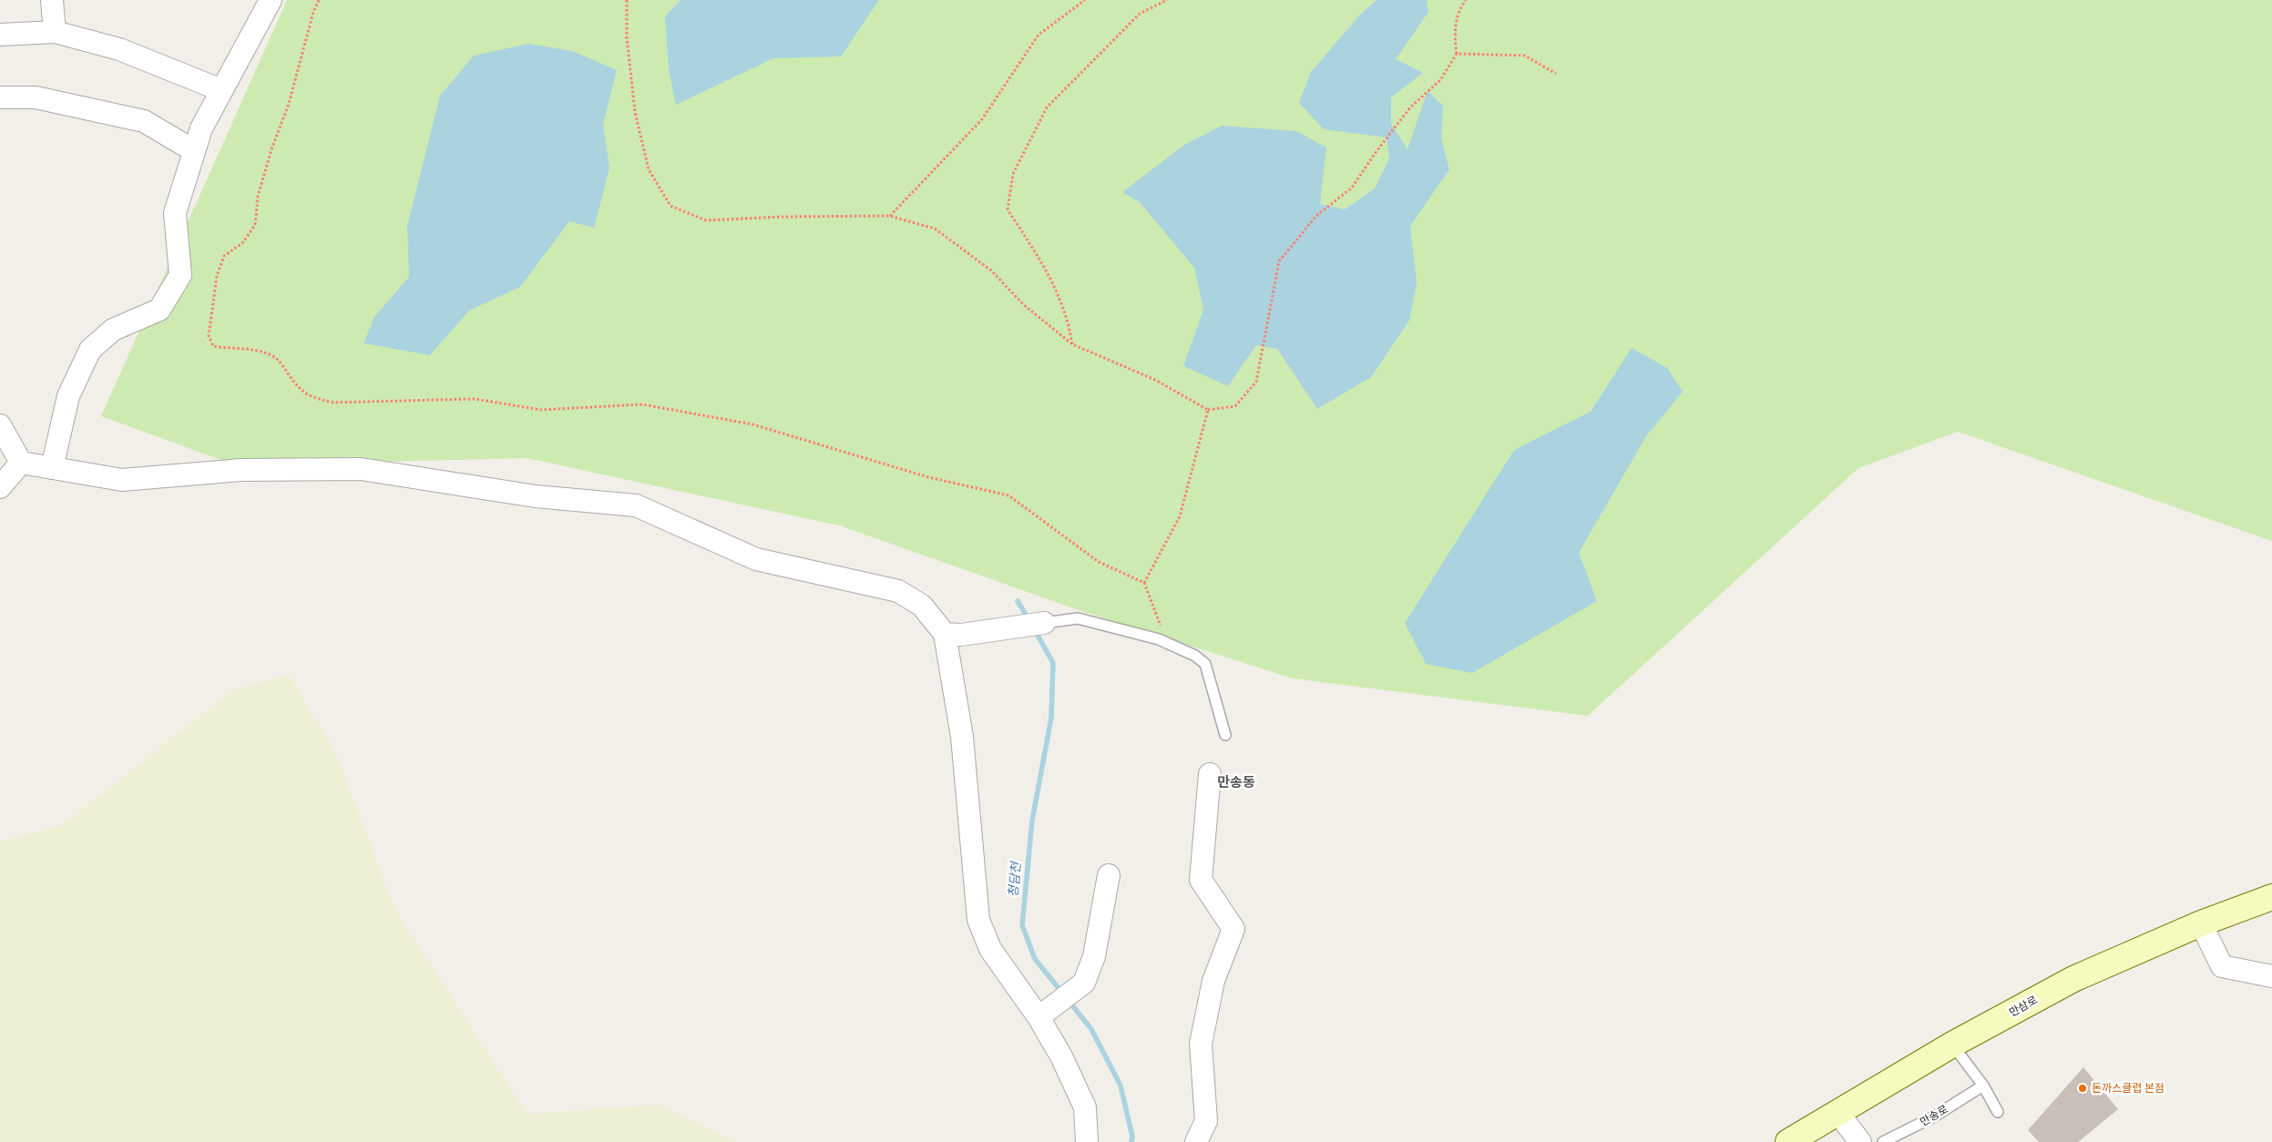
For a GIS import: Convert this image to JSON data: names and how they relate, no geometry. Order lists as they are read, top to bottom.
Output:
{
  "streets": {
    "street": ["만삼로"],
    "lane": ["만송로"]
  },
  "districts": ["만송동"],
  "water": ["청담천"],
  "places": ["돈까스클럽 본점"]
}
